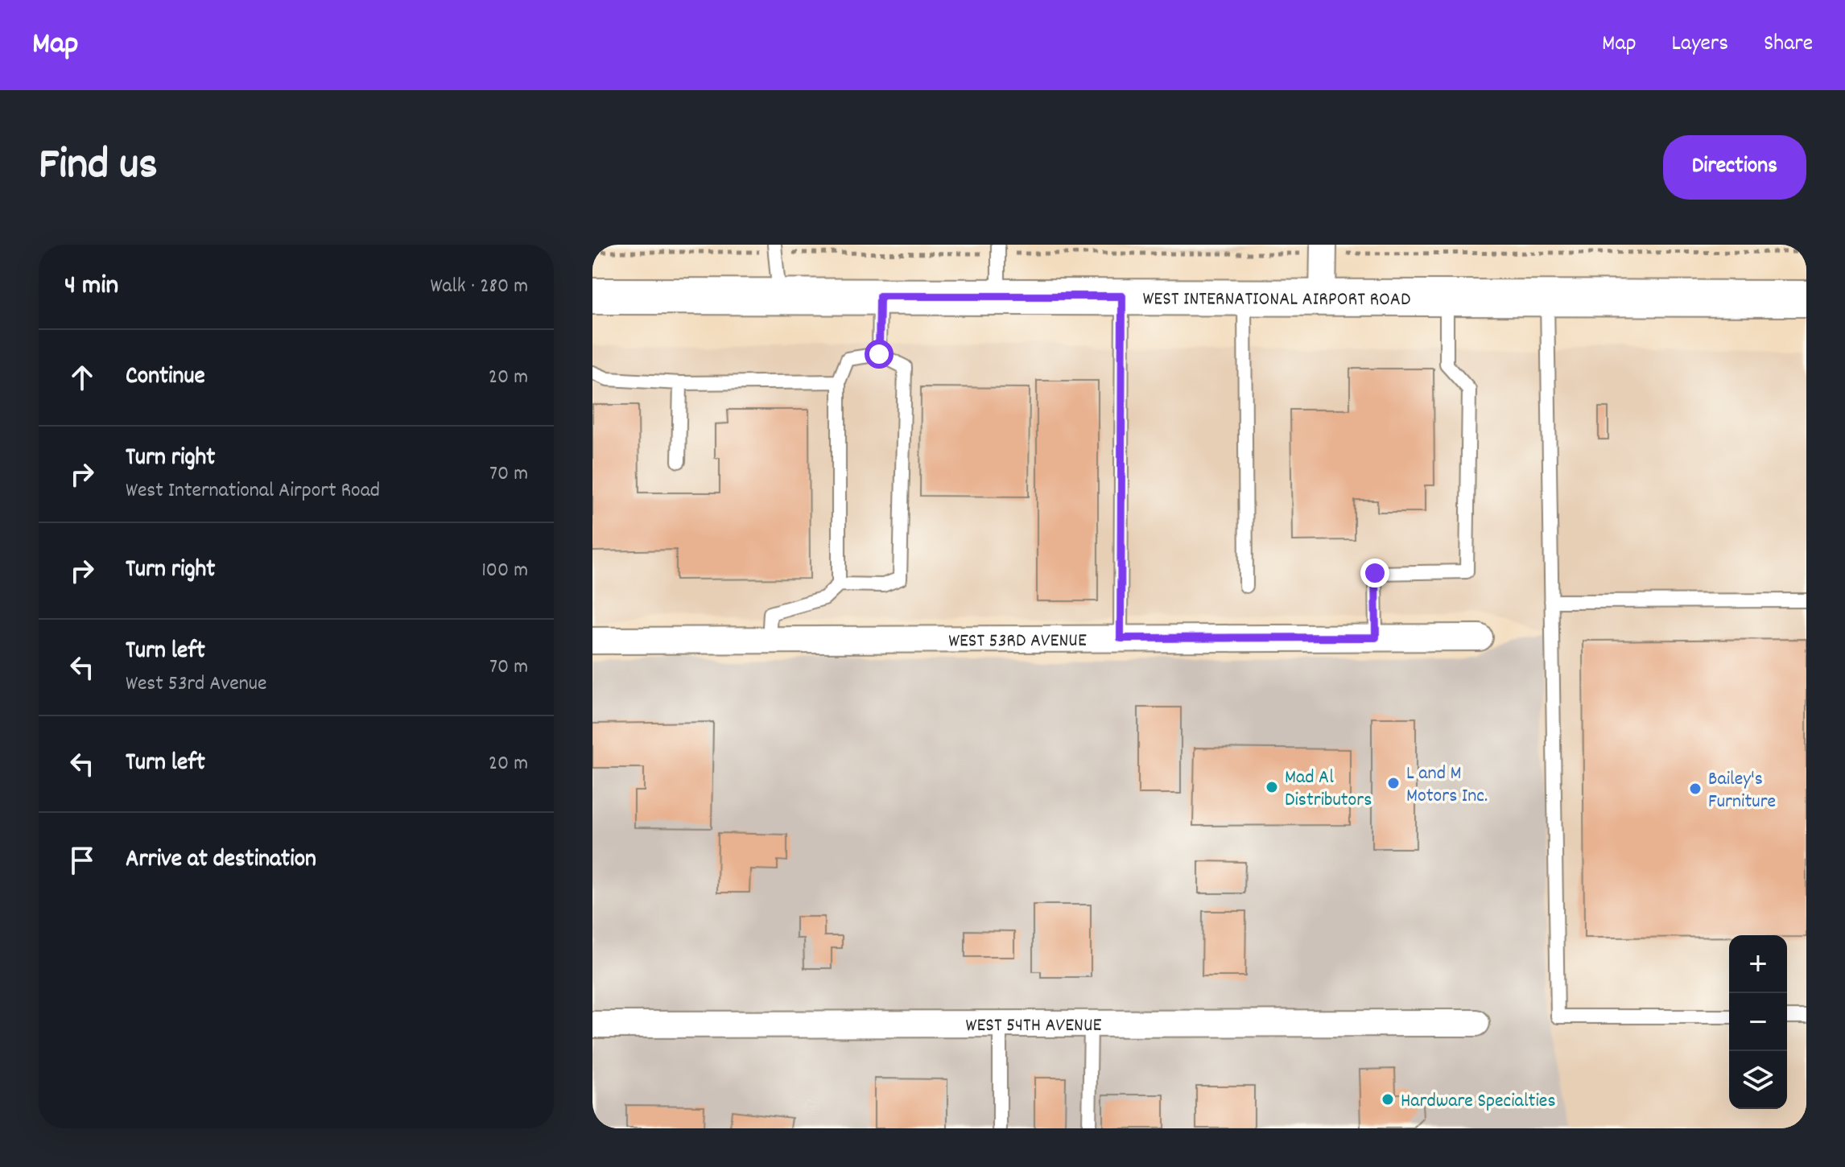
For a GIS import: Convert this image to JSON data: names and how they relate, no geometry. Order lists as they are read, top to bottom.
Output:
{
  "streets": {
    "main road": ["WEST INTERNATIONAL AIRPORT ROAD"],
    "street": ["WEST 53RD AVENUE", "WEST 54TH AVENUE"]
  },
  "places": [
    "L and M Motors Inc.",
    "Mad Al Distributors",
    "Bailey's Furniture",
    "Hardware Specialties"
  ],
  "page": {
    "header": "Map",
    "nav": ["Map", "Layers", "Share"],
    "title": "Find us",
    "buttons": "Directions",
    "heading": ["4 min", "Walk · 280 m"],
    "list": [
      ["Continue", "20 m"],
      ["Turn right", "West International Airport Road", "70 m"],
      ["Turn right", "100 m"],
      ["Turn left", "West 53rd Avenue", "70 m"],
      ["Turn left", "20 m"],
      "Arrive at destination"
    ],
    "map_buttons": ["+", "−"]
  }
}
